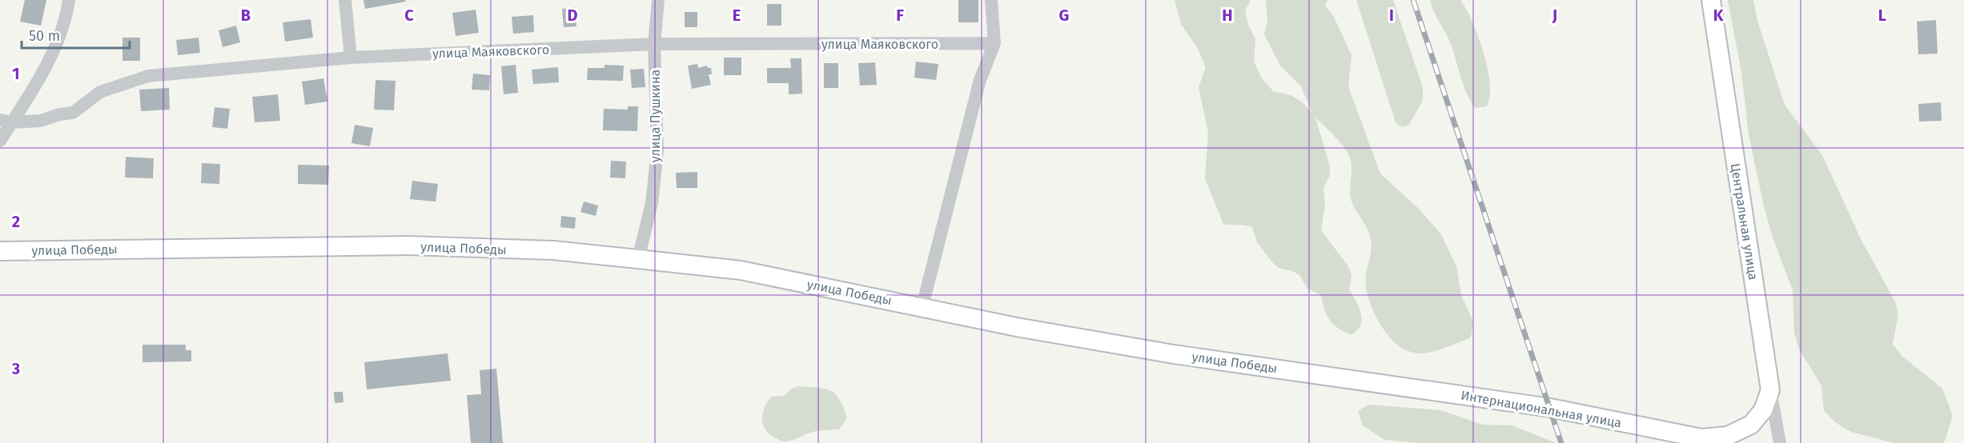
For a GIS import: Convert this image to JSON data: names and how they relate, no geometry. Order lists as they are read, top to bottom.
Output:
{
  "streets": {
    "street": [
      "улица Маяковского",
      "улица Пушкина",
      "Центральная улица",
      "улица Победы",
      "Интернациональная улица"
    ]
  },
  "crossings": [
    ["улица Маяковского", "улица Пушкина"],
    ["улица Пушкина", "улица Победы"],
    ["улица Победы", "Интернациональная улица"]
  ],
  "scale_bar": "50 m",
  "grid": {
    "columns": [
      "B",
      "C",
      "D",
      "E",
      "F",
      "G",
      "H",
      "I",
      "J",
      "K",
      "L"
    ],
    "rows": ["1", "2", "3"]
  }
}
